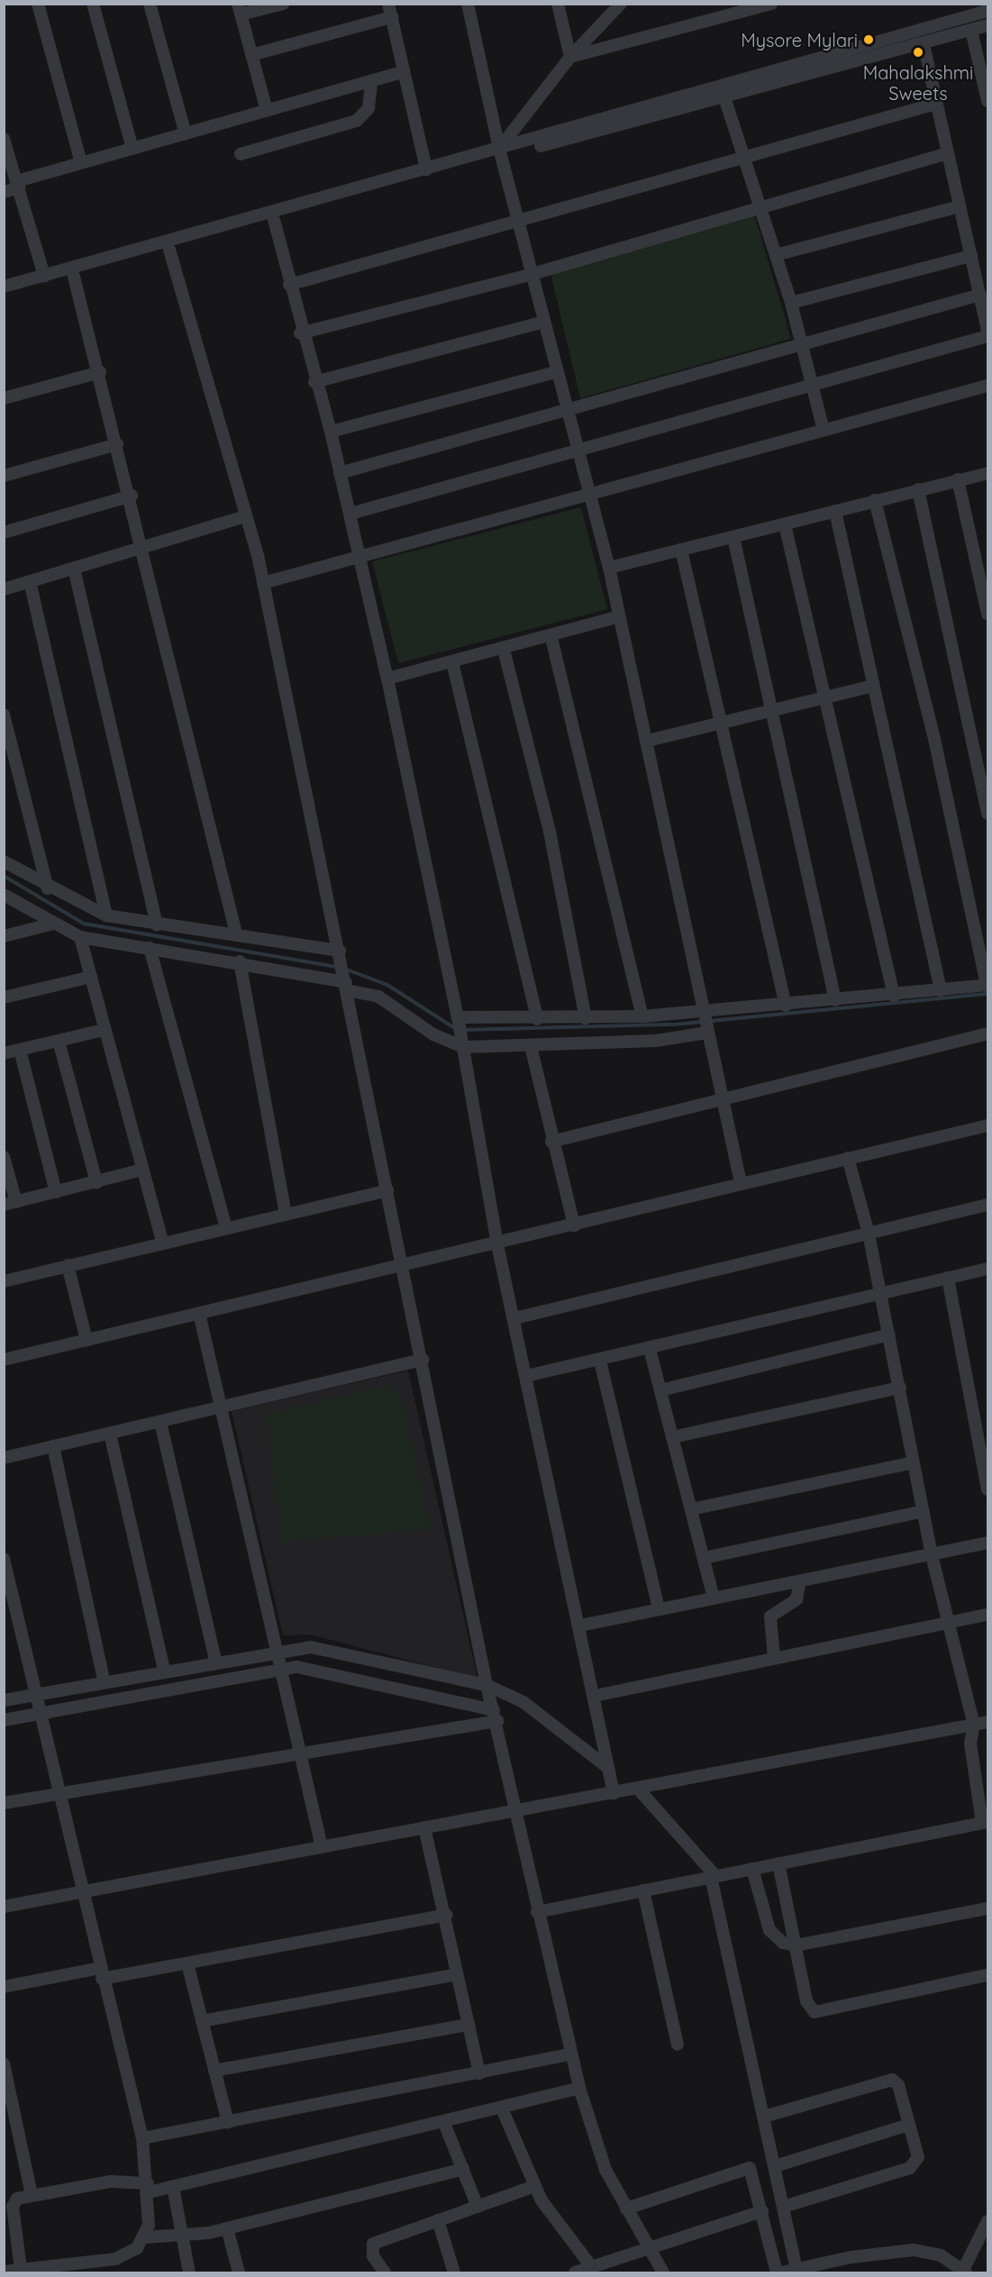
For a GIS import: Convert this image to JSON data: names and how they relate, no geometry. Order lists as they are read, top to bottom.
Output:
{
  "places": ["Mysore Mylari", "Mahalakshmi Sweets"]
}
